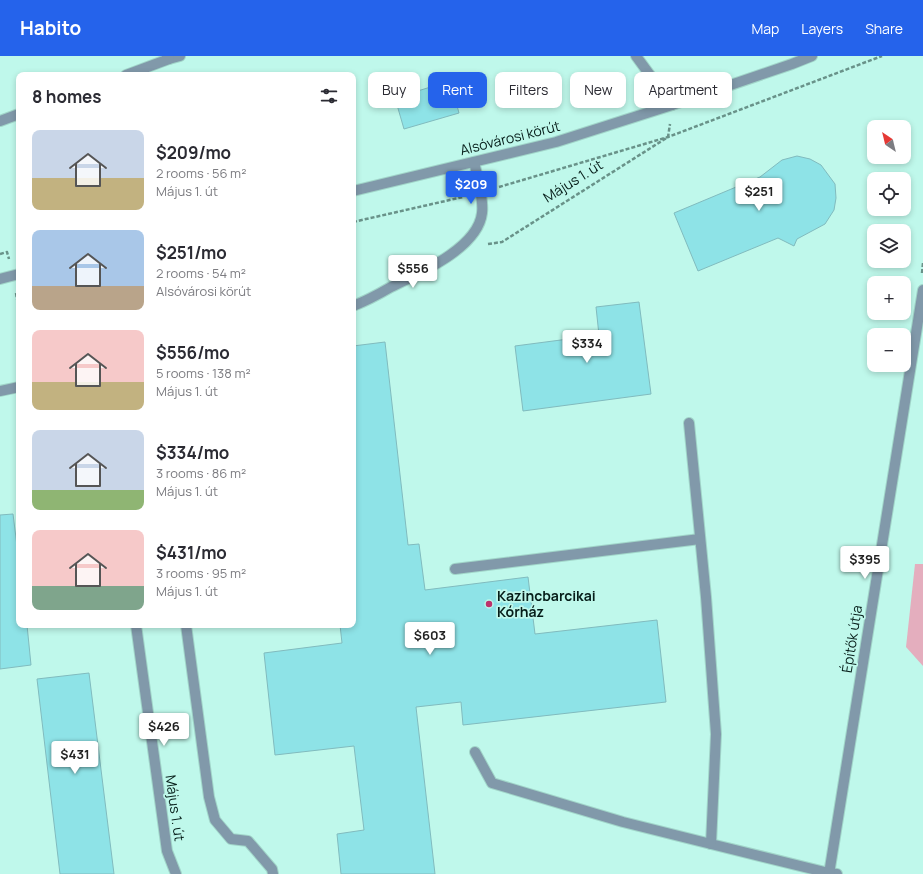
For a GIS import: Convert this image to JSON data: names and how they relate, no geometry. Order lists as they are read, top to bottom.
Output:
{
  "streets": {
    "street": ["Alsóvárosi körút", "Május 1. út", "Építők útja"]
  },
  "places": ["Kazincbarcikai Kórház"],
  "north": "top left",
  "page": {
    "header": "Habito",
    "nav": ["Map", "Layers", "Share"],
    "chip": [
      "Buy",
      "Rent",
      "Filters",
      "New",
      "Apartment"
    ],
    "heading": "8 homes",
    "map_buttons": ["+", "−"],
    "list": [
      {
        "name": "$209/mo",
        "note": "2 rooms · 56 m² · Május 1. út"
      },
      {
        "name": "$251/mo",
        "note": "2 rooms · 54 m² · Alsóvárosi körút"
      },
      {
        "name": "$556/mo",
        "note": "5 rooms · 138 m² · Május 1. út"
      },
      {
        "name": "$334/mo",
        "note": "3 rooms · 86 m² · Május 1. út"
      },
      {
        "name": "$431/mo",
        "note": "3 rooms · 95 m² · Május 1. út"
      }
    ],
    "price": [
      "$209",
      "$251",
      "$556",
      "$334",
      "$395",
      "$603",
      "$426",
      "$431"
    ]
  }
}
